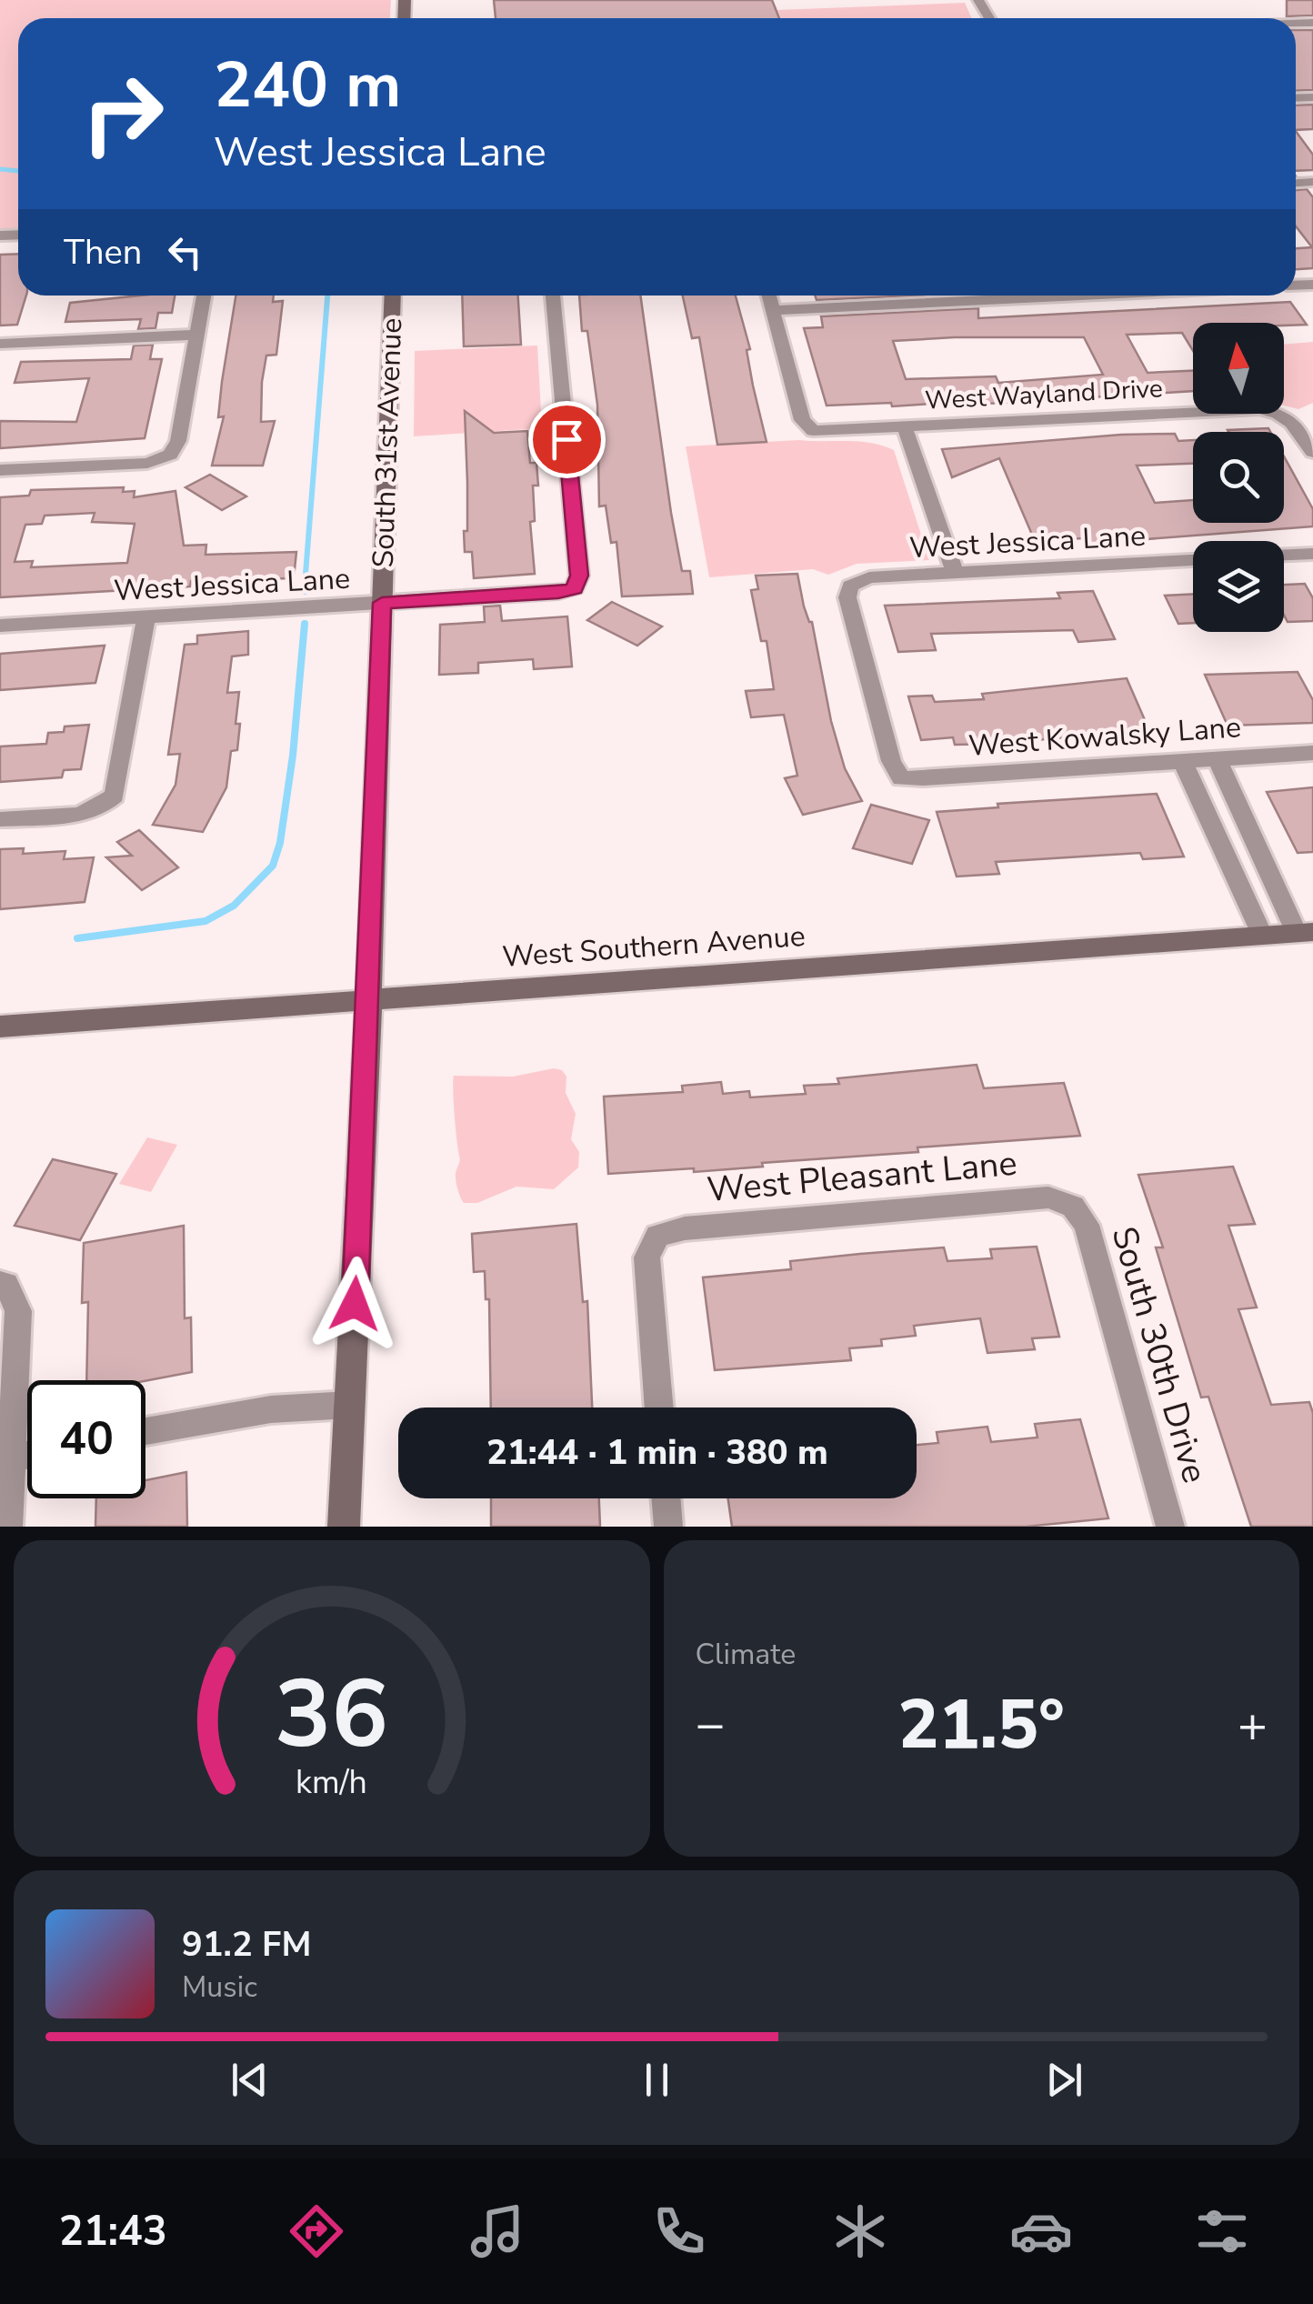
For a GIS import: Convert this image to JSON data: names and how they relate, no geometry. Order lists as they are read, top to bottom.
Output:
{
  "streets": {
    "street": [
      "West Wayland Drive",
      "South 31st Avenue",
      "West Jessica Lane",
      "West Kowalsky Lane",
      "West Southern Avenue",
      "West Pleasant Lane",
      "South 30th Drive"
    ]
  },
  "crossings": [
    ["South 31st Avenue", "West Jessica Lane"],
    ["South 31st Avenue", "West Southern Avenue"],
    ["West Jessica Lane", "West Kowalsky Lane"],
    ["West Pleasant Lane", "South 30th Drive"]
  ],
  "north": "top",
  "page": {
    "turn": ["240 m", "West Jessica Lane"],
    "then": "Then",
    "limit": "40",
    "trip": "21:44 · 1 min · 380 m",
    "tile": "Climate",
    "heat": ["−", "21.5°", "+"],
    "song": ["91.2 FM", "Music"],
    "tabs": "21:43",
    "gauge": ["36", "km/h"]
  }
}
